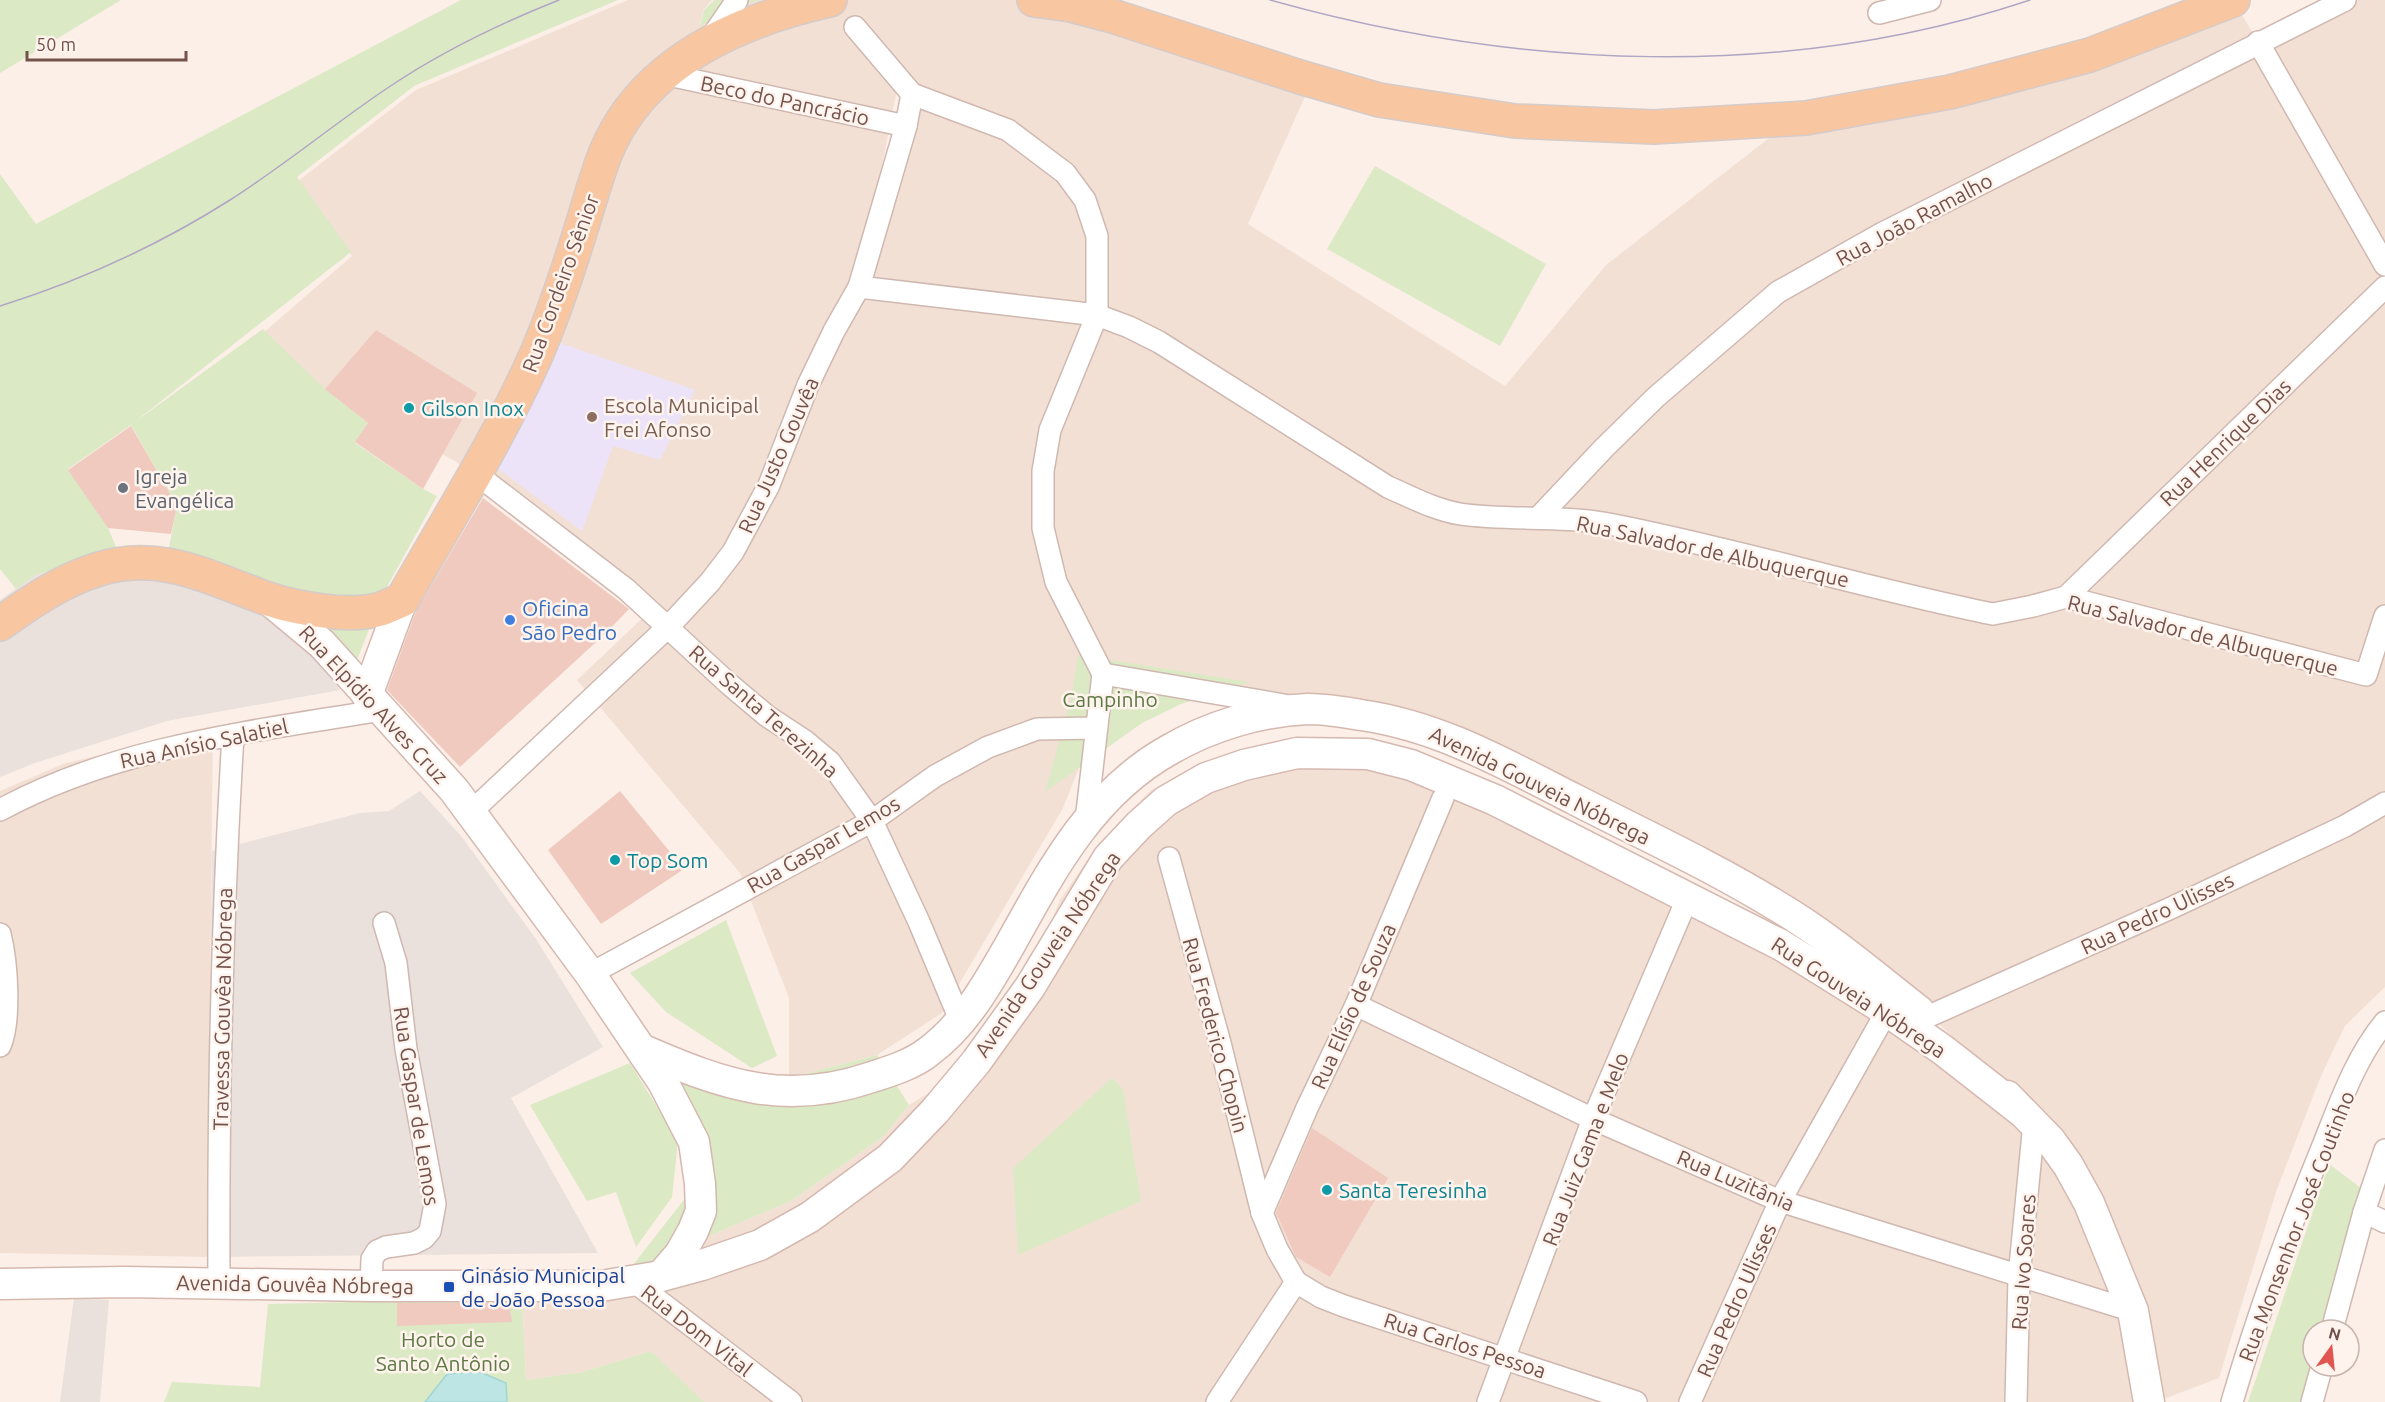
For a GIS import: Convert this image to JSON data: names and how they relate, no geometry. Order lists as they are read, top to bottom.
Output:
{
  "streets": {
    "main road": ["Rua Cordeiro Sênior", "Rua Elpídio Alves Cruz"],
    "street": [
      "Beco do Pancrácio",
      "Rua João Ramalho",
      "Rua Henrique Dias",
      "Rua Justo Gouvêa",
      "Rua Salvador de Albuquerque",
      "Rua Santa Terezinha",
      "Rua Anísio Salatiel",
      "Avenida Gouveia Nóbrega",
      "Rua Gaspar Lemos",
      "Rua Pedro Ulisses",
      "Rua Gouveia Nóbrega",
      "Rua Elísio de Souza",
      "Travessa Gouvêa Nóbrega",
      "Rua Frederico Chopin",
      "Rua Gaspar de Lemos",
      "Rua Juiz Gama e Melo",
      "Rua Luzitânia",
      "Rua Monsenhor José Coutinho",
      "Rua Ivo Soares",
      "Avenida Gouvêa Nóbrega",
      "Rua Dom Vital",
      "Rua Carlos Pessoa"
    ]
  },
  "crossings": [
    ["Beco do Pancrácio", "Rua Cordeiro Sênior"],
    ["Beco do Pancrácio", "Rua Justo Gouvêa"],
    ["Rua João Ramalho", "Rua Salvador de Albuquerque"],
    ["Rua Cordeiro Sênior", "Rua Elpídio Alves Cruz"],
    ["Rua Cordeiro Sênior", "Rua Santa Terezinha"],
    ["Rua Cordeiro Sênior", "Rua Anísio Salatiel"],
    ["Rua Henrique Dias", "Rua Salvador de Albuquerque"],
    ["Rua Justo Gouvêa", "Rua Salvador de Albuquerque"],
    ["Rua Justo Gouvêa", "Rua Elpídio Alves Cruz"],
    ["Rua Justo Gouvêa", "Rua Santa Terezinha"],
    ["Rua Elpídio Alves Cruz", "Rua Anísio Salatiel"],
    ["Rua Elpídio Alves Cruz", "Avenida Gouveia Nóbrega"],
    ["Rua Elpídio Alves Cruz", "Rua Gaspar Lemos"],
    ["Rua Santa Terezinha", "Avenida Gouveia Nóbrega"],
    ["Rua Santa Terezinha", "Rua Gaspar Lemos"],
    ["Rua Anísio Salatiel", "Travessa Gouvêa Nóbrega"],
    ["Avenida Gouveia Nóbrega", "Rua Pedro Ulisses"],
    ["Avenida Gouveia Nóbrega", "Rua Gouveia Nóbrega"],
    ["Avenida Gouveia Nóbrega", "Rua Juiz Gama e Melo"],
    ["Avenida Gouveia Nóbrega", "Avenida Gouvêa Nóbrega"],
    ["Avenida Gouveia Nóbrega", "Rua Dom Vital"],
    ["Rua Pedro Ulisses", "Rua Gouveia Nóbrega"],
    ["Rua Pedro Ulisses", "Rua Luzitânia"],
    ["Rua Gouveia Nóbrega", "Rua Juiz Gama e Melo"],
    ["Rua Gouveia Nóbrega", "Rua Luzitânia"],
    ["Rua Gouveia Nóbrega", "Rua Ivo Soares"],
    ["Rua Elísio de Souza", "Rua Frederico Chopin"],
    ["Rua Elísio de Souza", "Rua Luzitânia"],
    ["Travessa Gouvêa Nóbrega", "Avenida Gouvêa Nóbrega"],
    ["Rua Frederico Chopin", "Rua Carlos Pessoa"],
    ["Rua Gaspar de Lemos", "Avenida Gouvêa Nóbrega"],
    ["Rua Juiz Gama e Melo", "Rua Luzitânia"],
    ["Rua Juiz Gama e Melo", "Rua Carlos Pessoa"],
    ["Rua Luzitânia", "Rua Ivo Soares"],
    ["Avenida Gouvêa Nóbrega", "Rua Dom Vital"]
  ],
  "parks": ["Campinho", "Horto de Santo Antônio"],
  "places": {
    "other": [
      "Gilson Inox",
      "Escola Municipal Frei Afonso",
      "Igreja Evangélica",
      "Oficina São Pedro",
      "Top Som",
      "Santa Teresinha"
    ],
    "transit": ["Ginásio Municipal de João Pessoa"]
  },
  "scale_bar": "50 m",
  "north": "top"
}
